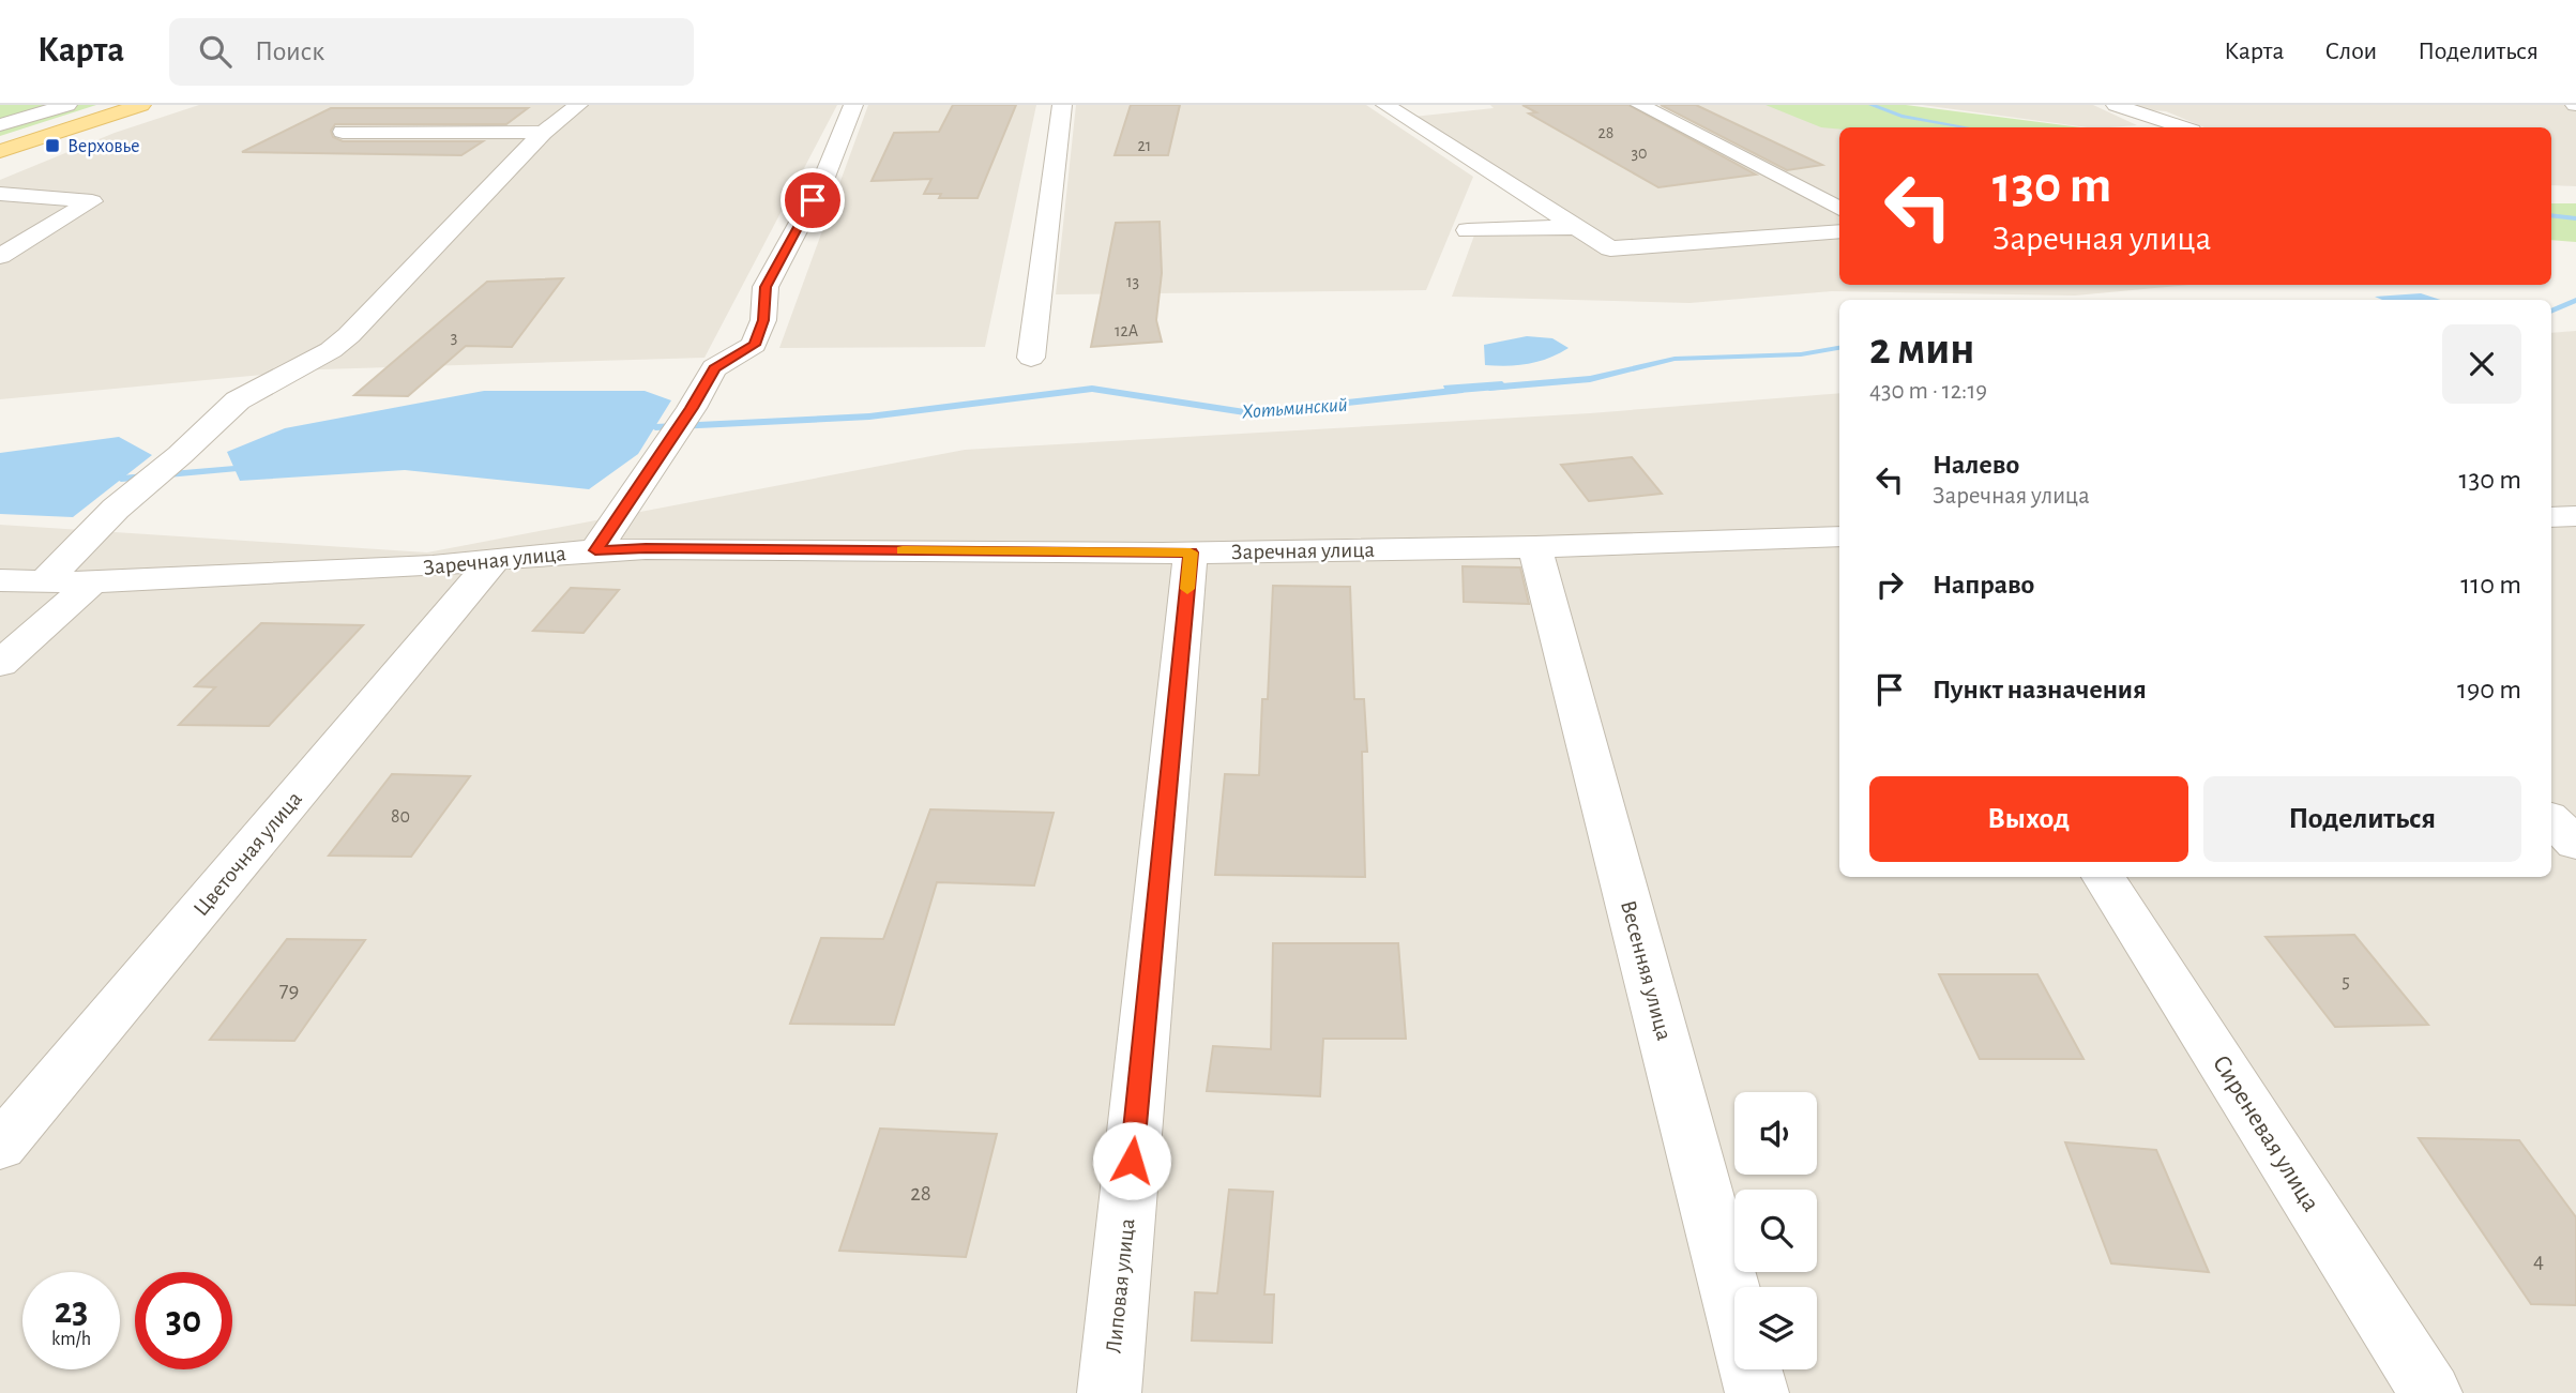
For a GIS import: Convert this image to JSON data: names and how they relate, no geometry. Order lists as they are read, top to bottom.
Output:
{
  "streets": {
    "street": [
      "Заречная улица",
      "Цветочная улица",
      "Весенняя улица",
      "Сиреневая улица",
      "Липовая улица"
    ]
  },
  "crossings": [
    ["Заречная улица", "Цветочная улица"],
    ["Заречная улица", "Весенняя улица"],
    ["Заречная улица", "Липовая улица"]
  ],
  "water": ["Хотьминский"],
  "places": {
    "transit": ["Верховье"]
  },
  "house_numbers": [
    "28",
    "21",
    "30",
    "13",
    "12А",
    "3",
    "80",
    "5",
    "79",
    "28",
    "4"
  ],
  "page": {
    "header": "Карта",
    "search": "Поиск",
    "nav": ["Карта", "Слои", "Поделиться"],
    "turn": ["130 m", "Заречная улица"],
    "heading": ["2 мин", "430 m · 12:19"],
    "list": [
      {
        "name": "Налево",
        "note": "Заречная улица",
        "value": "130 m"
      },
      {
        "name": "Направо",
        "value": "110 m"
      },
      {
        "name": "Пункт назначения",
        "value": "190 m"
      }
    ],
    "buttons": ["Выход", "Поделиться"],
    "speed": "23 km/h",
    "limit": "30"
  }
}
